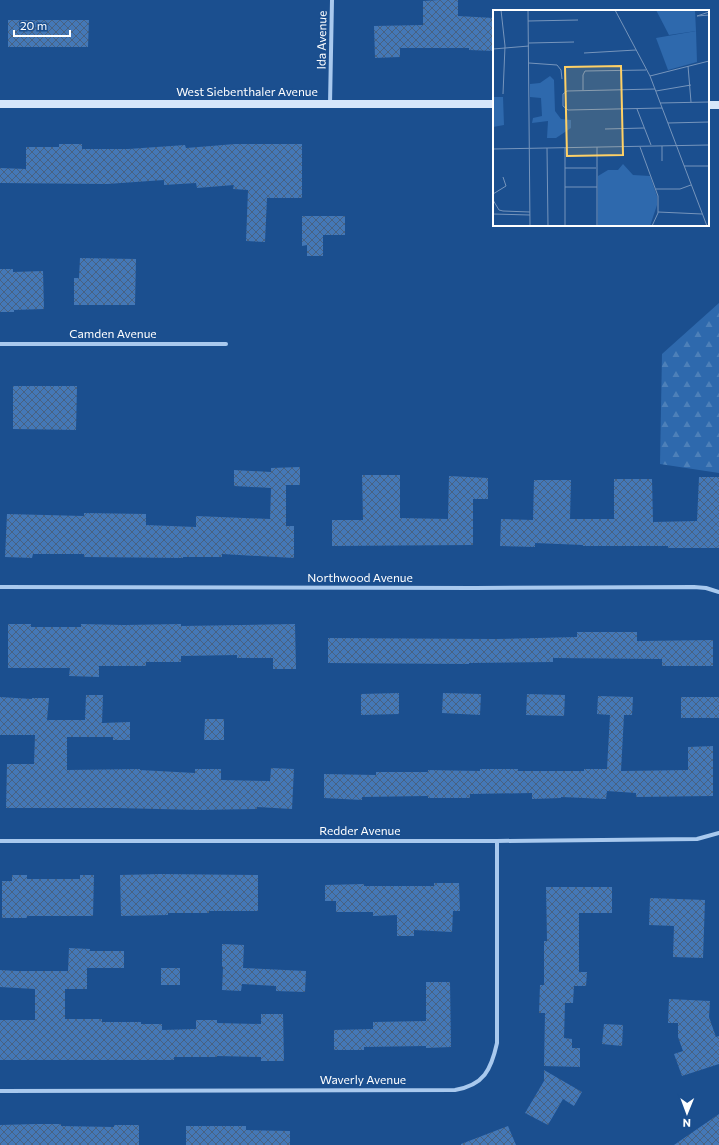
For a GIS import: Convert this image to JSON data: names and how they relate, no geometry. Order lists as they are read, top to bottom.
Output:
{
  "streets": {
    "main road": ["West Siebenthaler Avenue"],
    "street": [
      "Ida Avenue",
      "Camden Avenue",
      "Northwood Avenue",
      "Redder Avenue",
      "Waverly Avenue"
    ]
  },
  "crossings": [
    ["Ida Avenue", "West Siebenthaler Avenue"],
    ["Redder Avenue", "Waverly Avenue"]
  ],
  "scale_bar": "20 m",
  "north": "bottom"
}
